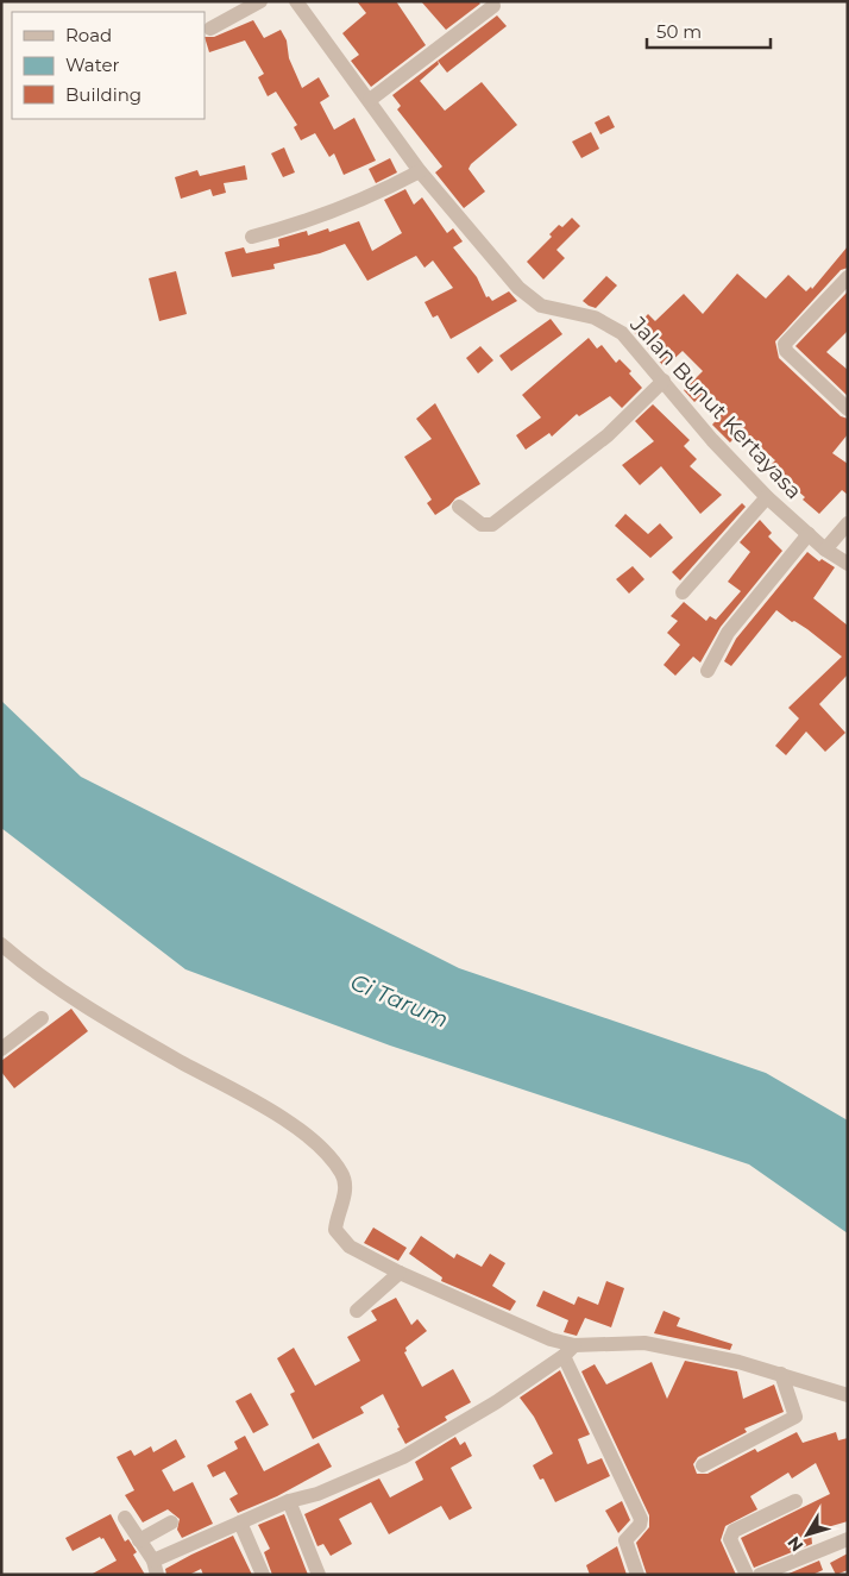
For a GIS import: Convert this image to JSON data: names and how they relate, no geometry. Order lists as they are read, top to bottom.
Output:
{
  "streets": {
    "street": ["Jalan Bunut Kertayasa"]
  },
  "water": ["Ci Tarum"],
  "legend": ["Road", "Water", "Building"],
  "scale_bar": "50 m",
  "north": "bottom left"
}
